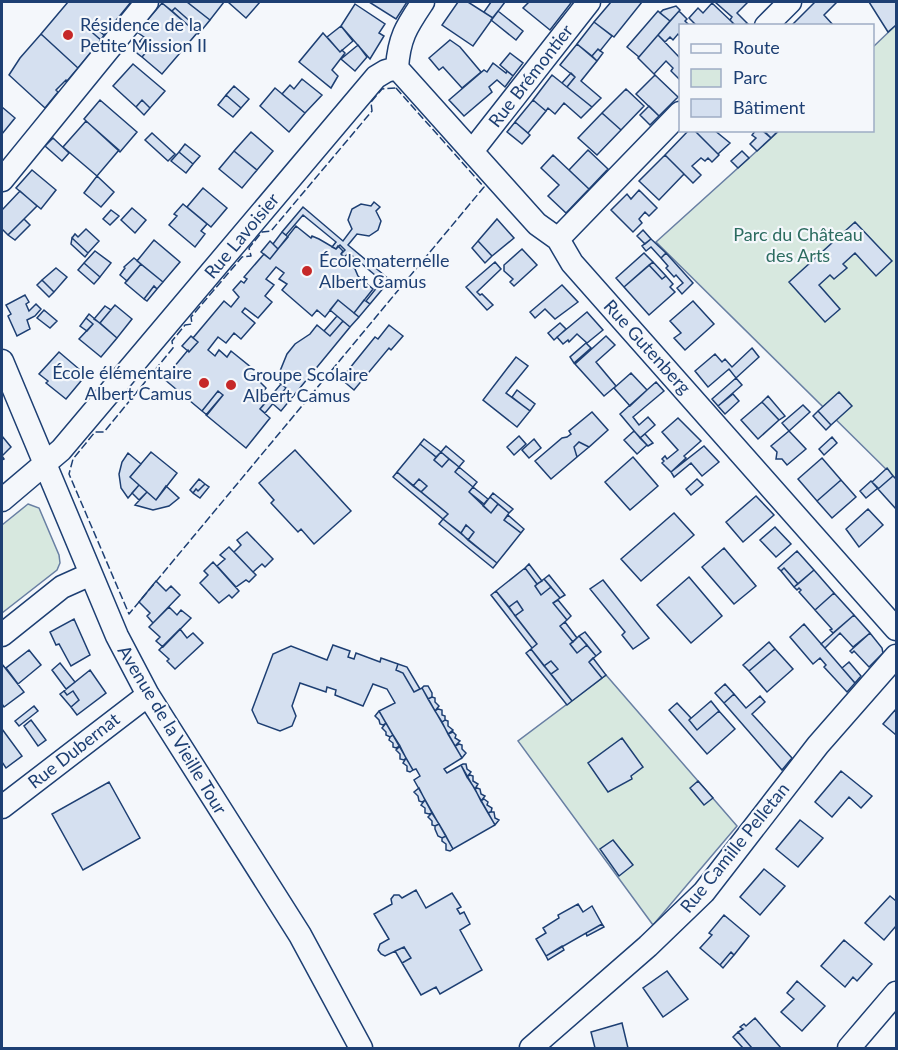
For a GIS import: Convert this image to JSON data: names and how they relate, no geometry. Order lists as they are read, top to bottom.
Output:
{
  "streets": {
    "street": [
      "Rue Brémontier",
      "Rue Lavoisier",
      "Rue Gutenberg",
      "Avenue de la Vieille Tour",
      "Rue Dubernat",
      "Rue Camille Pelletan"
    ]
  },
  "crossings": [
    ["Rue Brémontier", "Rue Gutenberg"],
    ["Rue Lavoisier", "Rue Gutenberg"],
    ["Rue Lavoisier", "Avenue de la Vieille Tour"],
    ["Avenue de la Vieille Tour", "Rue Dubernat"]
  ],
  "parks": ["Parc du Château des Arts"],
  "places": [
    "Résidence de la Petite Mission II",
    "École maternelle Albert Camus",
    "École élémentaire Albert Camus",
    "Groupe Scolaire Albert Camus"
  ],
  "legend": ["Route", "Parc", "Bâtiment"]
}
